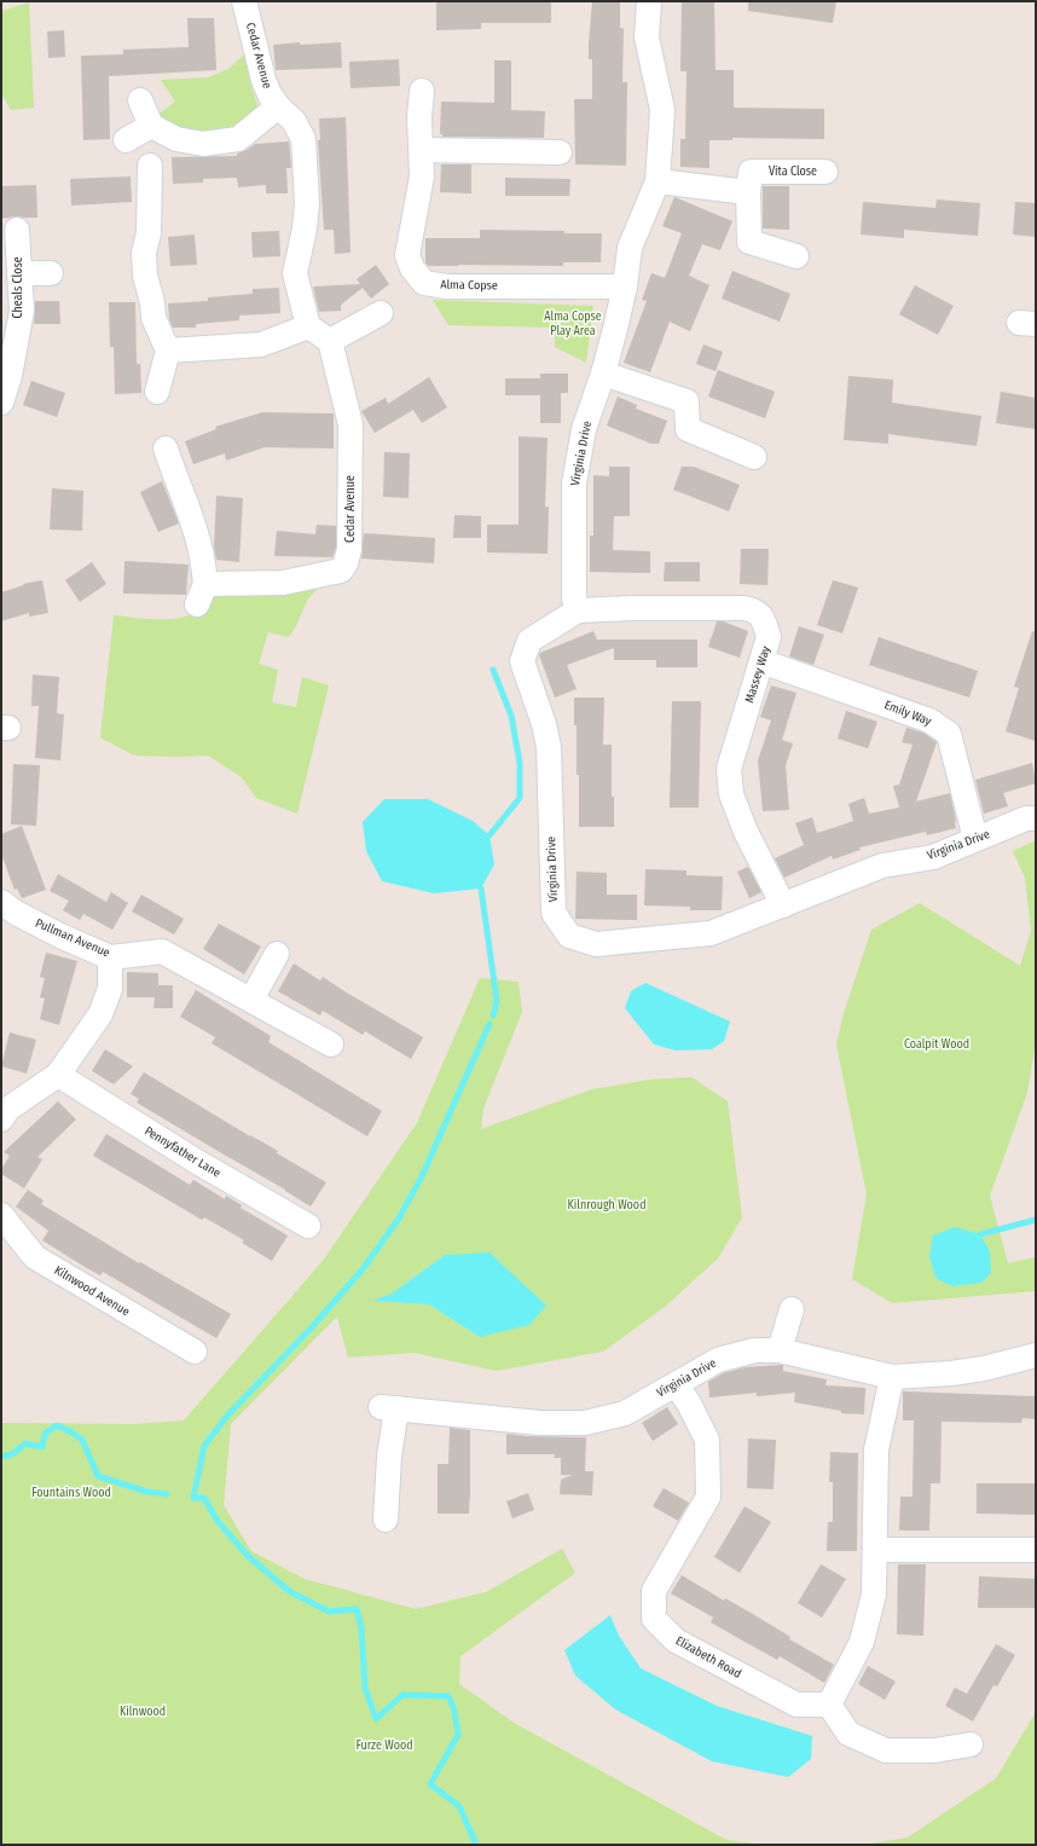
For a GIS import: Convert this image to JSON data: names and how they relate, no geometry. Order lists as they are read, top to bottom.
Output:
{
  "streets": {
    "street": [
      "Cedar Avenue",
      "Vita Close",
      "Alma Copse",
      "Cheals Close",
      "Virginia Drive",
      "Massey Way",
      "Emily Way",
      "Pullman Avenue",
      "Pennyfather Lane",
      "Kilnwood Avenue",
      "Elizabeth Road"
    ]
  },
  "crossings": [
    ["Alma Copse", "Virginia Drive"],
    ["Virginia Drive", "Massey Way"],
    ["Virginia Drive", "Emily Way"],
    ["Virginia Drive", "Elizabeth Road"],
    ["Massey Way", "Emily Way"]
  ],
  "parks": [
    "Alma Copse Play Area",
    "Coalpit Wood",
    "Kilnrough Wood",
    "Fountains Wood",
    "Kilnwood",
    "Furze Wood"
  ]
}
